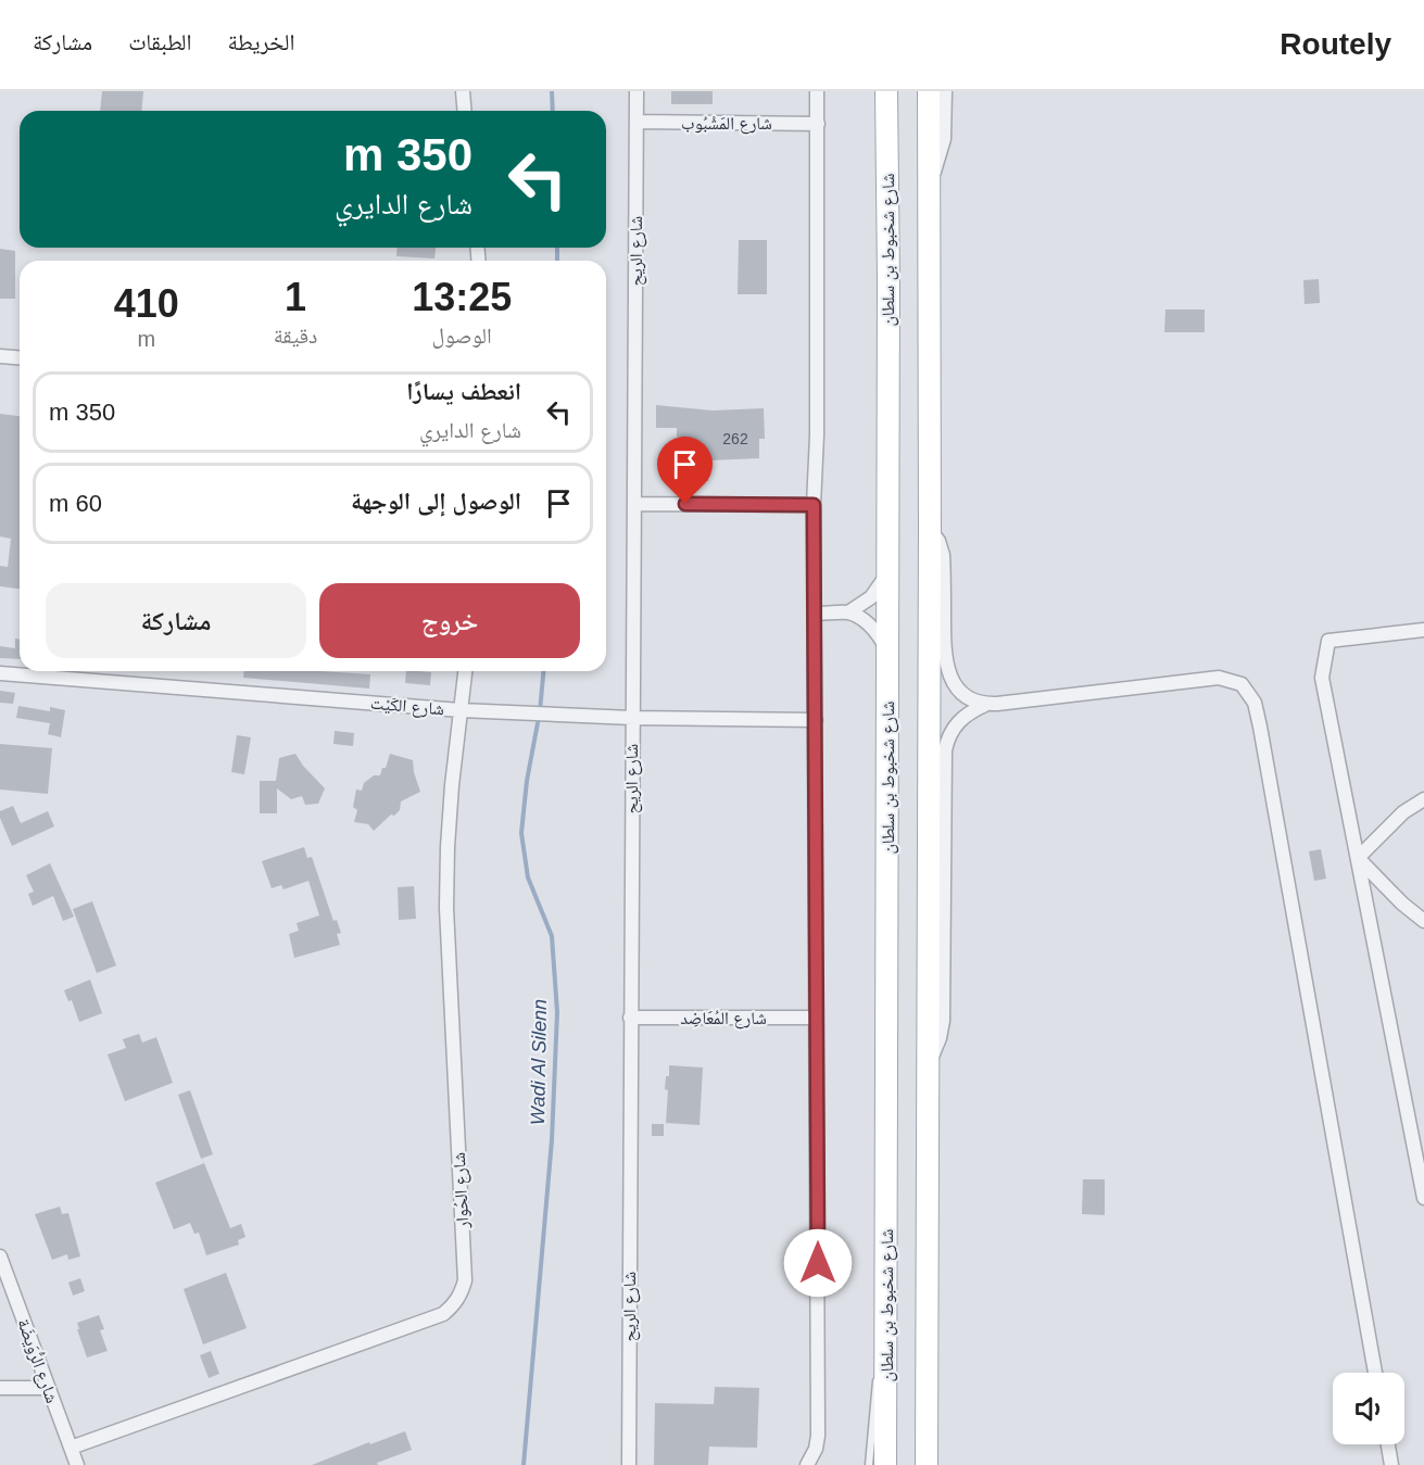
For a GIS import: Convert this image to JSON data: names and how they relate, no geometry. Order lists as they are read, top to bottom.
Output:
{
  "streets": {
    "main road": ["شارع شخبوط بن سلطان"],
    "street": [
      "شارع المَشْبُوب",
      "شارع الريح",
      "شارع الكَيْت",
      "شارع المُعَاضِد",
      "شارع الحُوار",
      "شارع الرُّوَيضَة"
    ]
  },
  "crossings": [
    ["شارع المَشْبُوب", "شارع الريح"],
    ["شارع الريح", "شارع الكَيْت"],
    ["شارع الريح", "شارع المُعَاضِد"],
    ["شارع الكَيْت", "شارع الحُوار"],
    ["شارع الحُوار", "شارع الرُّوَيضَة"]
  ],
  "water": ["Wadi Al Silenn"],
  "house_numbers": ["262"],
  "page": {
    "header": "Routely",
    "nav": ["الخريطة", "الطبقات", "مشاركة"],
    "turn": ["350 m", "شارع الدايري"],
    "eta": [
      "13:25",
      "الوصول",
      "1",
      "دقيقة",
      "410",
      "m"
    ],
    "list": [
      {
        "name": "انعطف يسارًا",
        "note": "شارع الدايري",
        "value": "350 m"
      },
      {
        "name": "الوصول إلى الوجهة",
        "value": "60 m"
      }
    ],
    "buttons": ["خروج", "مشاركة"]
  }
}
